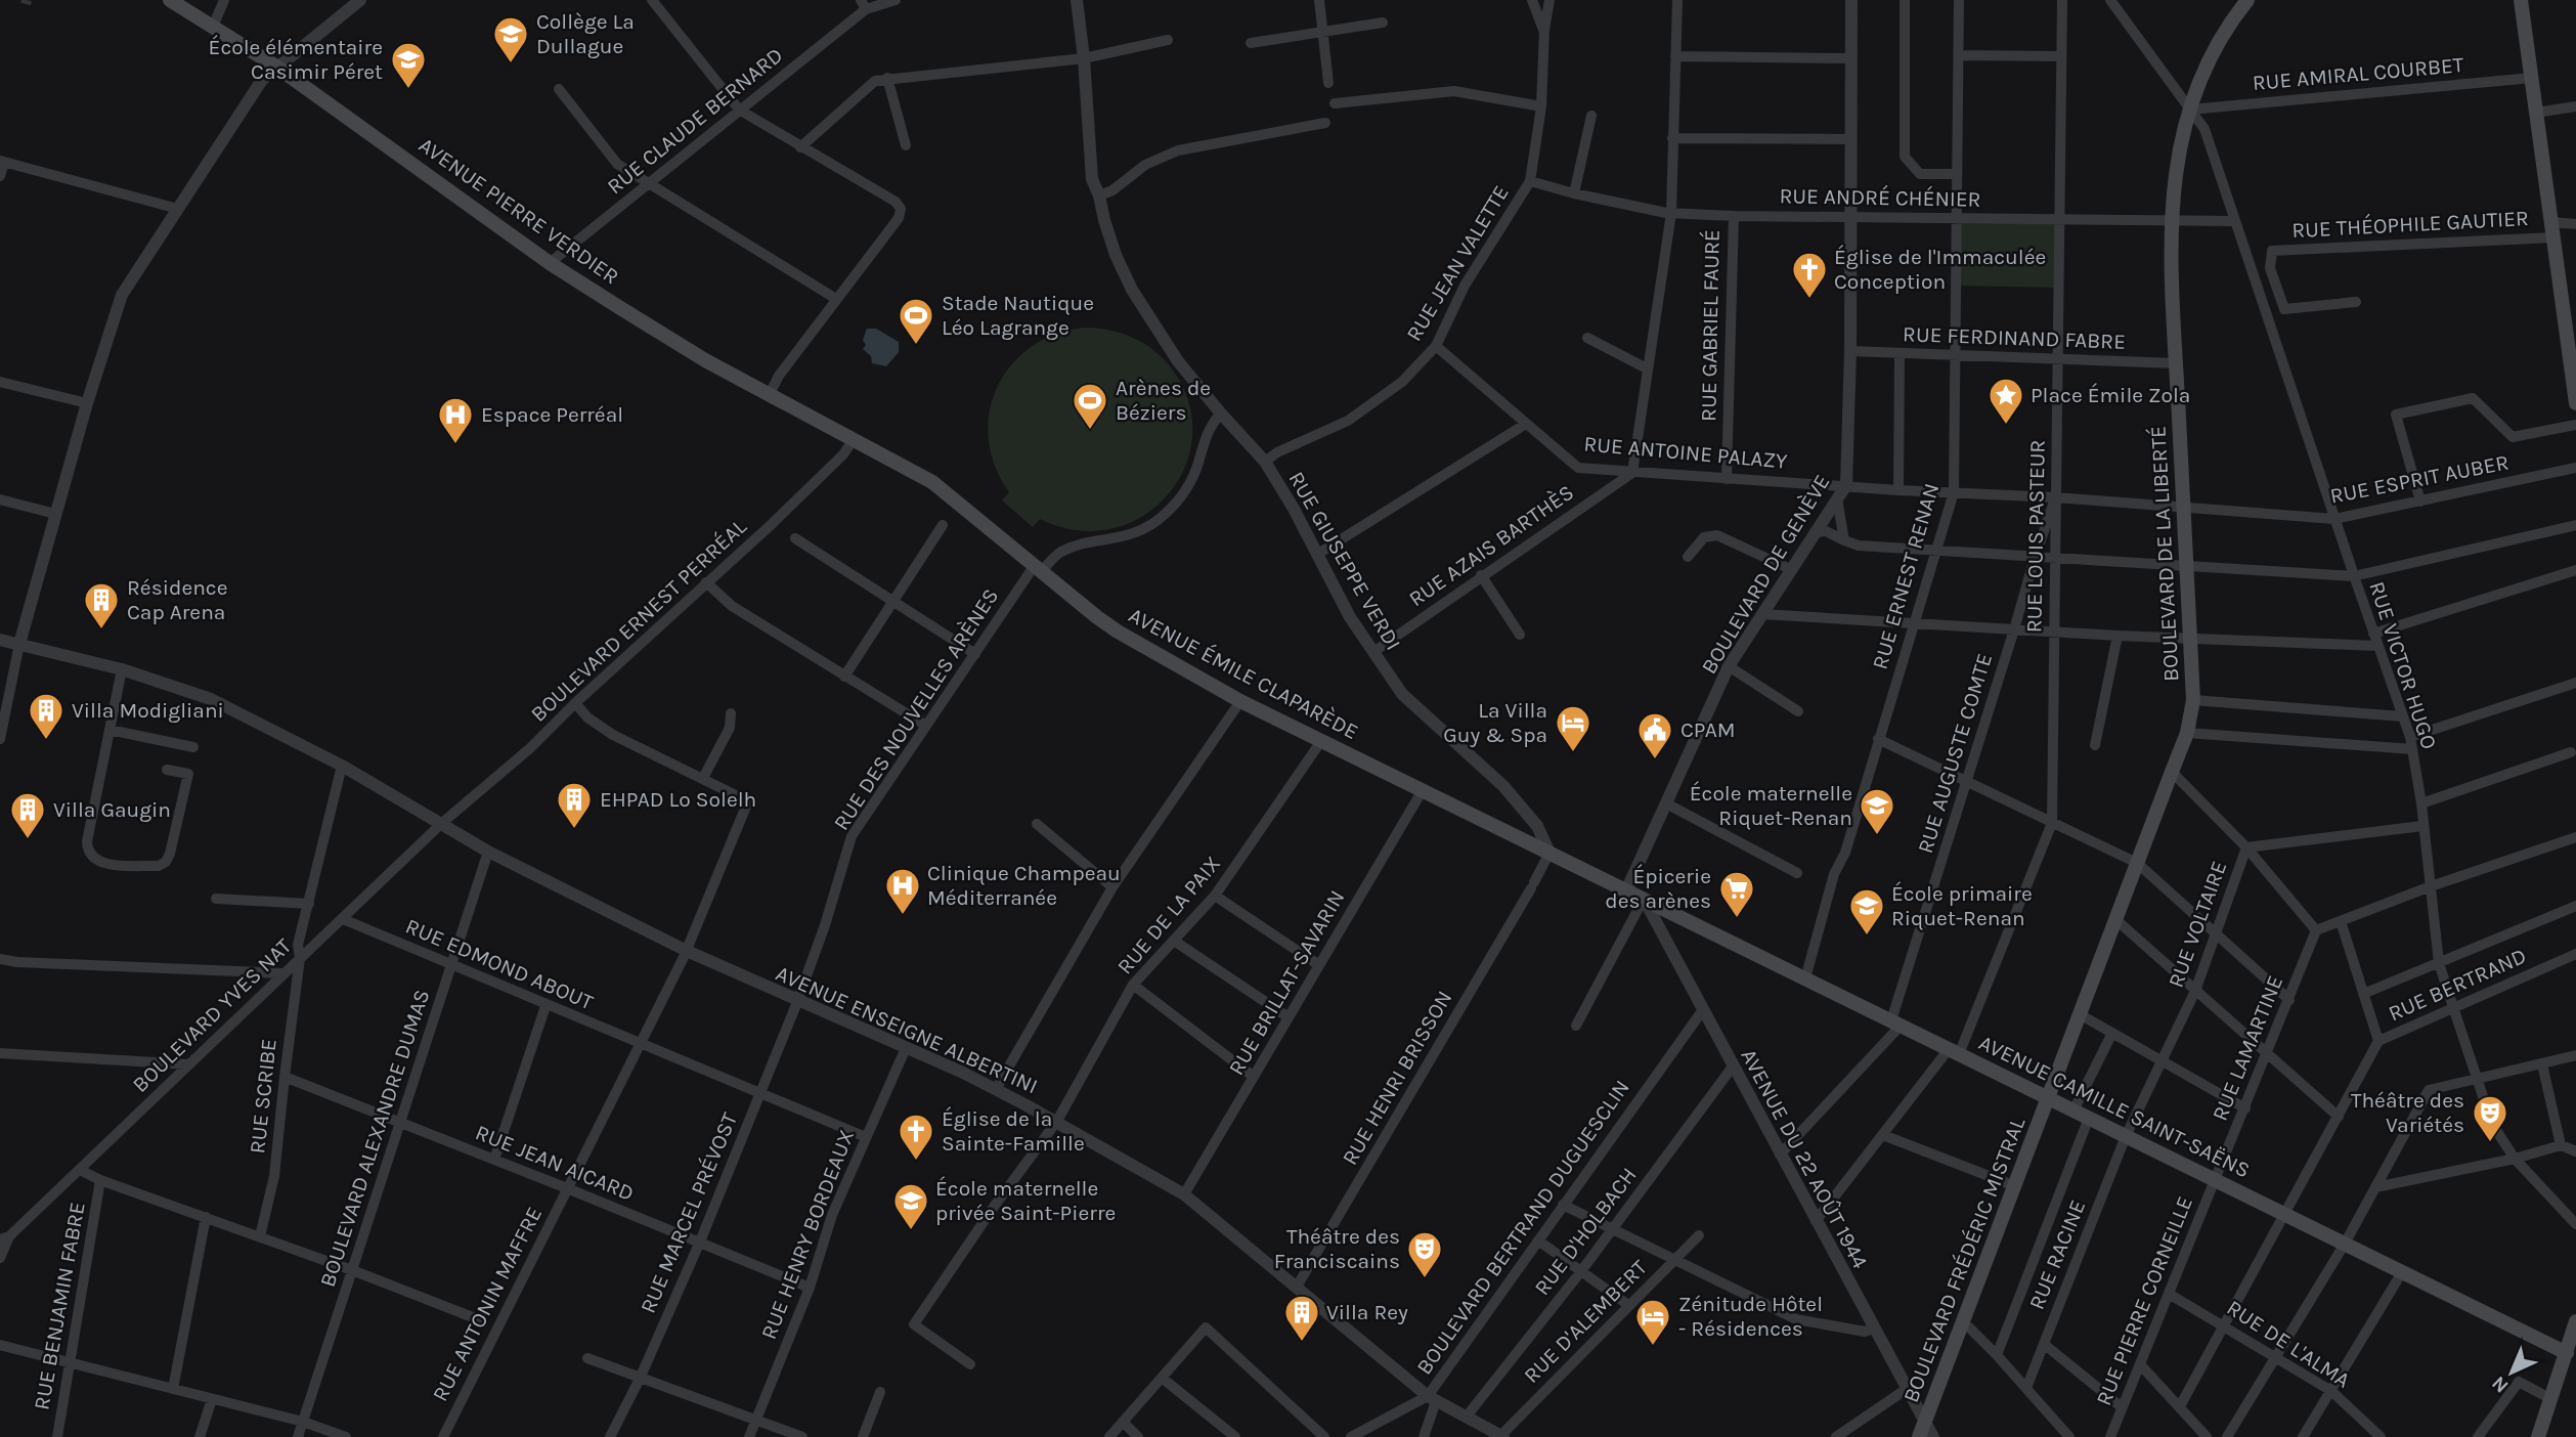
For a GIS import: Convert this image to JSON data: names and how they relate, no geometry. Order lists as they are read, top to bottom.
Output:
{
  "streets": {
    "main road": [
      "AVENUE PIERRE VERDIER",
      "BOULEVARD DE LA LIBERTÉ",
      "AVENUE ÉMILE CLAPARÈDE",
      "AVENUE CAMILLE SAINT-SAËNS",
      "BOULEVARD FRÉDÉRIC MISTRAL"
    ],
    "street": [
      "RUE AMIRAL COURBET",
      "RUE CLAUDE BERNARD",
      "RUE ANDRÉ CHÉNIER",
      "RUE THÉOPHILE GAUTIER",
      "RUE JEAN VALETTE",
      "RUE GABRIEL FAURÉ",
      "RUE FERDINAND FABRE",
      "RUE ANTOINE PALAZY",
      "RUE ESPRIT AUBER",
      "RUE LOUIS PASTEUR",
      "RUE AZAIS BARTHÈS",
      "RUE GIUSEPPE VERDI",
      "BOULEVARD DE GENÈVE",
      "RUE ERNEST RENAN",
      "BOULEVARD ERNEST PERRÉAL",
      "RUE VICTOR HUGO",
      "RUE DES NOUVELLES ARÈNES",
      "RUE AUGUSTE COMTE",
      "RUE DE LA PAIX",
      "RUE VOLTAIRE",
      "RUE EDMOND ABOUT",
      "RUE BRILLAT-SAVARIN",
      "RUE BERTRAND",
      "BOULEVARD YVES NAT",
      "AVENUE ENSEIGNE ALBERTINI",
      "RUE LAMARTINE",
      "RUE HENRI BRISSON",
      "RUE SCRIBE",
      "BOULEVARD ALEXANDRE DUMAS",
      "AVENUE DU 22 AOÛT 1944",
      "RUE JEAN AICARD",
      "RUE MARCEL PRÉVOST",
      "BOULEVARD BERTRAND DUGUESCLIN",
      "RUE D'HOLBACH",
      "RUE HENRY BORDEAUX",
      "RUE RACINE",
      "RUE PIERRE CORNEILLE",
      "RUE ANTONIN MAFFRE",
      "RUE BENJAMIN FABRE",
      "RUE D'ALEMBERT",
      "RUE DE L'ALMA"
    ]
  },
  "crossings": [
    ["RUE AMIRAL COURBET", "BOULEVARD DE LA LIBERTÉ"],
    ["RUE AMIRAL COURBET", "RUE VICTOR HUGO"],
    ["RUE CLAUDE BERNARD", "AVENUE PIERRE VERDIER"],
    ["RUE ANDRÉ CHÉNIER", "RUE JEAN VALETTE"],
    ["RUE ANDRÉ CHÉNIER", "RUE GABRIEL FAURÉ"],
    ["RUE ANDRÉ CHÉNIER", "RUE LOUIS PASTEUR"],
    ["RUE ANDRÉ CHÉNIER", "BOULEVARD DE LA LIBERTÉ"],
    ["RUE ANDRÉ CHÉNIER", "BOULEVARD DE GENÈVE"],
    ["RUE ANDRÉ CHÉNIER", "RUE ERNEST RENAN"],
    ["RUE ANDRÉ CHÉNIER", "RUE VICTOR HUGO"],
    ["AVENUE PIERRE VERDIER", "BOULEVARD ERNEST PERRÉAL"],
    ["AVENUE PIERRE VERDIER", "AVENUE ÉMILE CLAPARÈDE"],
    ["RUE JEAN VALETTE", "RUE ANTOINE PALAZY"],
    ["RUE JEAN VALETTE", "RUE GIUSEPPE VERDI"],
    ["RUE GABRIEL FAURÉ", "RUE ANTOINE PALAZY"],
    ["RUE FERDINAND FABRE", "RUE LOUIS PASTEUR"],
    ["RUE FERDINAND FABRE", "BOULEVARD DE LA LIBERTÉ"],
    ["RUE FERDINAND FABRE", "BOULEVARD DE GENÈVE"],
    ["RUE FERDINAND FABRE", "RUE ERNEST RENAN"],
    ["RUE ANTOINE PALAZY", "RUE ESPRIT AUBER"],
    ["RUE ANTOINE PALAZY", "RUE LOUIS PASTEUR"],
    ["RUE ANTOINE PALAZY", "RUE AZAIS BARTHÈS"],
    ["RUE ANTOINE PALAZY", "BOULEVARD DE GENÈVE"],
    ["RUE ANTOINE PALAZY", "RUE ERNEST RENAN"],
    ["RUE ANTOINE PALAZY", "RUE AUGUSTE COMTE"],
    ["RUE ESPRIT AUBER", "RUE LOUIS PASTEUR"],
    ["RUE ESPRIT AUBER", "BOULEVARD DE LA LIBERTÉ"],
    ["RUE ESPRIT AUBER", "RUE VICTOR HUGO"],
    ["RUE ESPRIT AUBER", "RUE AUGUSTE COMTE"],
    ["RUE LOUIS PASTEUR", "RUE AUGUSTE COMTE"],
    ["RUE LOUIS PASTEUR", "AVENUE CAMILLE SAINT-SAËNS"],
    ["RUE LOUIS PASTEUR", "AVENUE DU 22 AOÛT 1944"],
    ["RUE AZAIS BARTHÈS", "RUE GIUSEPPE VERDI"],
    ["BOULEVARD DE LA LIBERTÉ", "RUE VICTOR HUGO"],
    ["BOULEVARD DE LA LIBERTÉ", "AVENUE CAMILLE SAINT-SAËNS"],
    ["BOULEVARD DE LA LIBERTÉ", "BOULEVARD FRÉDÉRIC MISTRAL"],
    ["RUE GIUSEPPE VERDI", "AVENUE ÉMILE CLAPARÈDE"],
    ["RUE GIUSEPPE VERDI", "RUE DES NOUVELLES ARÈNES"],
    ["RUE GIUSEPPE VERDI", "RUE HENRI BRISSON"],
    ["BOULEVARD DE GENÈVE", "AVENUE ÉMILE CLAPARÈDE"],
    ["RUE ERNEST RENAN", "AVENUE CAMILLE SAINT-SAËNS"],
    ["BOULEVARD ERNEST PERRÉAL", "AVENUE ÉMILE CLAPARÈDE"],
    ["BOULEVARD ERNEST PERRÉAL", "BOULEVARD YVES NAT"],
    ["BOULEVARD ERNEST PERRÉAL", "AVENUE ENSEIGNE ALBERTINI"],
    ["RUE VICTOR HUGO", "RUE VOLTAIRE"],
    ["RUE VICTOR HUGO", "RUE BERTRAND"],
    ["AVENUE ÉMILE CLAPARÈDE", "RUE DES NOUVELLES ARÈNES"],
    ["AVENUE ÉMILE CLAPARÈDE", "RUE DE LA PAIX"],
    ["AVENUE ÉMILE CLAPARÈDE", "RUE BRILLAT-SAVARIN"],
    ["AVENUE ÉMILE CLAPARÈDE", "RUE HENRI BRISSON"],
    ["AVENUE ÉMILE CLAPARÈDE", "AVENUE CAMILLE SAINT-SAËNS"],
    ["AVENUE ÉMILE CLAPARÈDE", "AVENUE DU 22 AOÛT 1944"],
    ["RUE DES NOUVELLES ARÈNES", "AVENUE ENSEIGNE ALBERTINI"],
    ["RUE DES NOUVELLES ARÈNES", "RUE MARCEL PRÉVOST"],
    ["RUE AUGUSTE COMTE", "AVENUE CAMILLE SAINT-SAËNS"],
    ["RUE DE LA PAIX", "AVENUE ENSEIGNE ALBERTINI"],
    ["RUE VOLTAIRE", "AVENUE CAMILLE SAINT-SAËNS"],
    ["RUE VOLTAIRE", "RUE RACINE"],
    ["RUE EDMOND ABOUT", "BOULEVARD YVES NAT"],
    ["RUE EDMOND ABOUT", "BOULEVARD ALEXANDRE DUMAS"],
    ["RUE EDMOND ABOUT", "RUE MARCEL PRÉVOST"],
    ["RUE EDMOND ABOUT", "RUE HENRY BORDEAUX"],
    ["RUE EDMOND ABOUT", "RUE ANTONIN MAFFRE"],
    ["RUE BRILLAT-SAVARIN", "AVENUE ENSEIGNE ALBERTINI"],
    ["RUE BERTRAND", "AVENUE CAMILLE SAINT-SAËNS"],
    ["RUE BERTRAND", "RUE DE L'ALMA"],
    ["BOULEVARD YVES NAT", "AVENUE ENSEIGNE ALBERTINI"],
    ["BOULEVARD YVES NAT", "RUE SCRIBE"],
    ["AVENUE ENSEIGNE ALBERTINI", "RUE HENRI BRISSON"],
    ["AVENUE ENSEIGNE ALBERTINI", "RUE SCRIBE"],
    ["AVENUE ENSEIGNE ALBERTINI", "BOULEVARD ALEXANDRE DUMAS"],
    ["AVENUE ENSEIGNE ALBERTINI", "RUE MARCEL PRÉVOST"],
    ["AVENUE ENSEIGNE ALBERTINI", "BOULEVARD BERTRAND DUGUESCLIN"],
    ["AVENUE ENSEIGNE ALBERTINI", "RUE D'HOLBACH"],
    ["AVENUE ENSEIGNE ALBERTINI", "RUE HENRY BORDEAUX"],
    ["AVENUE ENSEIGNE ALBERTINI", "RUE ANTONIN MAFFRE"],
    ["AVENUE ENSEIGNE ALBERTINI", "RUE D'ALEMBERT"],
    ["RUE LAMARTINE", "AVENUE CAMILLE SAINT-SAËNS"],
    ["RUE LAMARTINE", "RUE PIERRE CORNEILLE"],
    ["RUE SCRIBE", "RUE JEAN AICARD"],
    ["AVENUE CAMILLE SAINT-SAËNS", "AVENUE DU 22 AOÛT 1944"],
    ["AVENUE CAMILLE SAINT-SAËNS", "RUE RACINE"],
    ["AVENUE CAMILLE SAINT-SAËNS", "BOULEVARD FRÉDÉRIC MISTRAL"],
    ["AVENUE CAMILLE SAINT-SAËNS", "RUE PIERRE CORNEILLE"],
    ["BOULEVARD ALEXANDRE DUMAS", "RUE JEAN AICARD"],
    ["AVENUE DU 22 AOÛT 1944", "BOULEVARD BERTRAND DUGUESCLIN"],
    ["AVENUE DU 22 AOÛT 1944", "RUE D'HOLBACH"],
    ["AVENUE DU 22 AOÛT 1944", "BOULEVARD FRÉDÉRIC MISTRAL"],
    ["RUE JEAN AICARD", "RUE MARCEL PRÉVOST"],
    ["RUE JEAN AICARD", "RUE HENRY BORDEAUX"],
    ["RUE JEAN AICARD", "RUE ANTONIN MAFFRE"],
    ["RUE PIERRE CORNEILLE", "RUE DE L'ALMA"]
  ],
  "places": {
    "school or university": [
      "Collège La Dullague",
      "École élémentaire Casimir Péret",
      "École maternelle Riquet-Renan",
      "École primaire Riquet-Renan",
      "École maternelle privée Saint-Pierre"
    ],
    "church": ["Église de l'Immaculée Conception", "Église de la Sainte-Famille"],
    "sports": ["Stade Nautique Léo Lagrange", "Arènes de Béziers"],
    "place": ["Place Émile Zola"],
    "hospital": ["Espace Perréal", "Clinique Champeau Méditerranée"],
    "building": [
      "Résidence Cap Arena",
      "Villa Modigliani",
      "EHPAD Lo Solelh",
      "Villa Gaugin",
      "Villa Rey"
    ],
    "hotel": ["La Villa Guy & Spa", "Zénitude Hôtel - Résidences"],
    "public building": ["CPAM"],
    "supermarket": ["Épicerie des arènes"],
    "theatre": ["Théâtre des Variétés", "Théâtre des Franciscains"]
  },
  "north": "bottom left"
}
